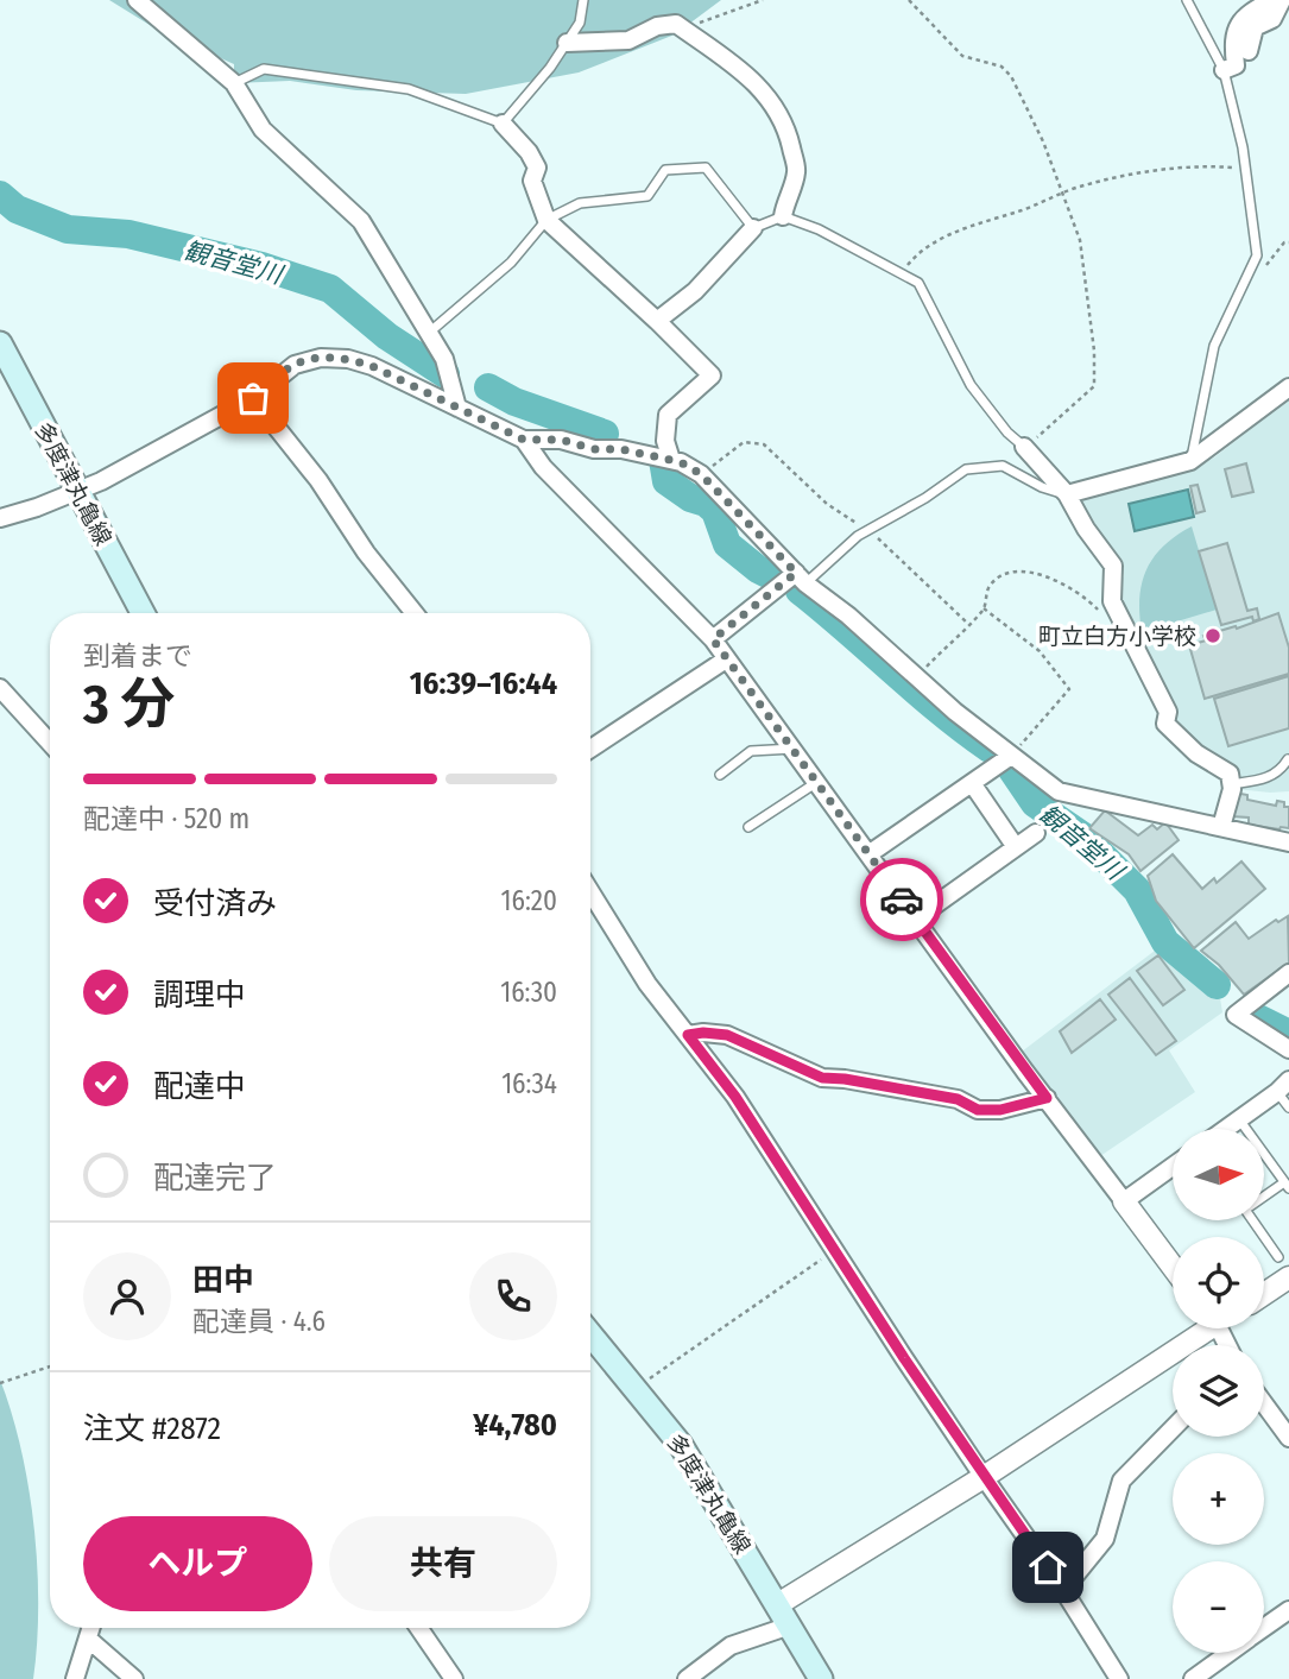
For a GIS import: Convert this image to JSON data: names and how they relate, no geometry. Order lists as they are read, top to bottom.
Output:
{
  "streets": {
    "main road": ["多度津丸亀線"]
  },
  "water": ["観音堂川"],
  "places": ["町立白方小学校"],
  "north": "right",
  "page": {
    "heading": ["3 分", "到着まで", "16:39–16:44"],
    "panel": [
      "田中",
      "配達員 · 4.6",
      "注文 #2872",
      "¥4,780"
    ],
    "bar": "配達中 · 520 m",
    "list": [
      ["受付済み", "16:20"],
      ["調理中", "16:30"],
      ["配達中", "16:34"],
      "配達完了"
    ],
    "map_buttons": ["+", "−"],
    "buttons": ["ヘルプ", "共有"]
  }
}
